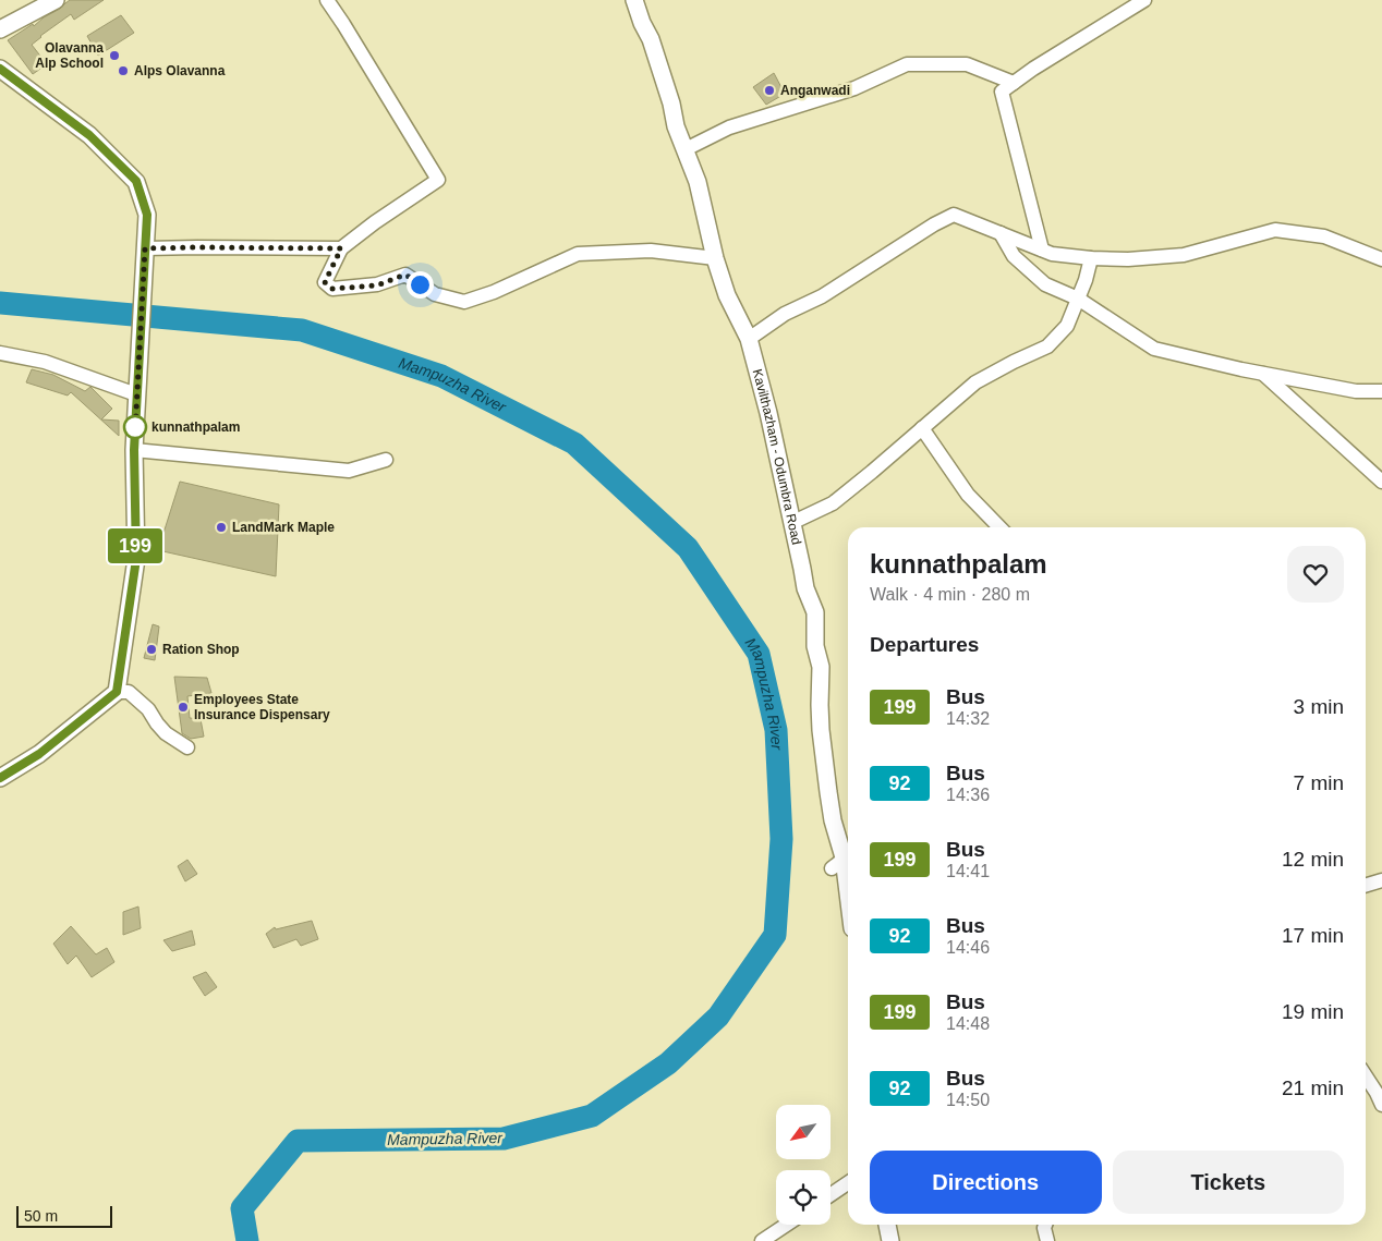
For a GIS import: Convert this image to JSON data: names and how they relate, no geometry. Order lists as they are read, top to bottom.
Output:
{
  "streets": {
    "main road": ["Kavilthazham - Odumbra Road"]
  },
  "water": ["Mampuzha River"],
  "places": [
    "Olavanna Alp School",
    "Alps Olavanna",
    "Anganwadi",
    "kunnathpalam",
    "LandMark Maple",
    "Ration Shop",
    "Employees State Insurance Dispensary"
  ],
  "lines": ["bus line 199"],
  "scale_bar": "50 m",
  "north": "bottom left",
  "page": {
    "on_map": "199",
    "heading": [
      ["kunnathpalam", "Walk · 4 min · 280 m"],
      "Departures"
    ],
    "list": [
      {
        "mark": "199",
        "name": "Bus",
        "note": "14:32",
        "value": "3 min"
      },
      {
        "mark": "92",
        "name": "Bus",
        "note": "14:36",
        "value": "7 min"
      },
      {
        "mark": "199",
        "name": "Bus",
        "note": "14:41",
        "value": "12 min"
      },
      {
        "mark": "92",
        "name": "Bus",
        "note": "14:46",
        "value": "17 min"
      },
      {
        "mark": "199",
        "name": "Bus",
        "note": "14:48",
        "value": "19 min"
      },
      {
        "mark": "92",
        "name": "Bus",
        "note": "14:50",
        "value": "21 min"
      }
    ],
    "buttons": ["Directions", "Tickets"],
    "scale": "50 m"
  }
}
